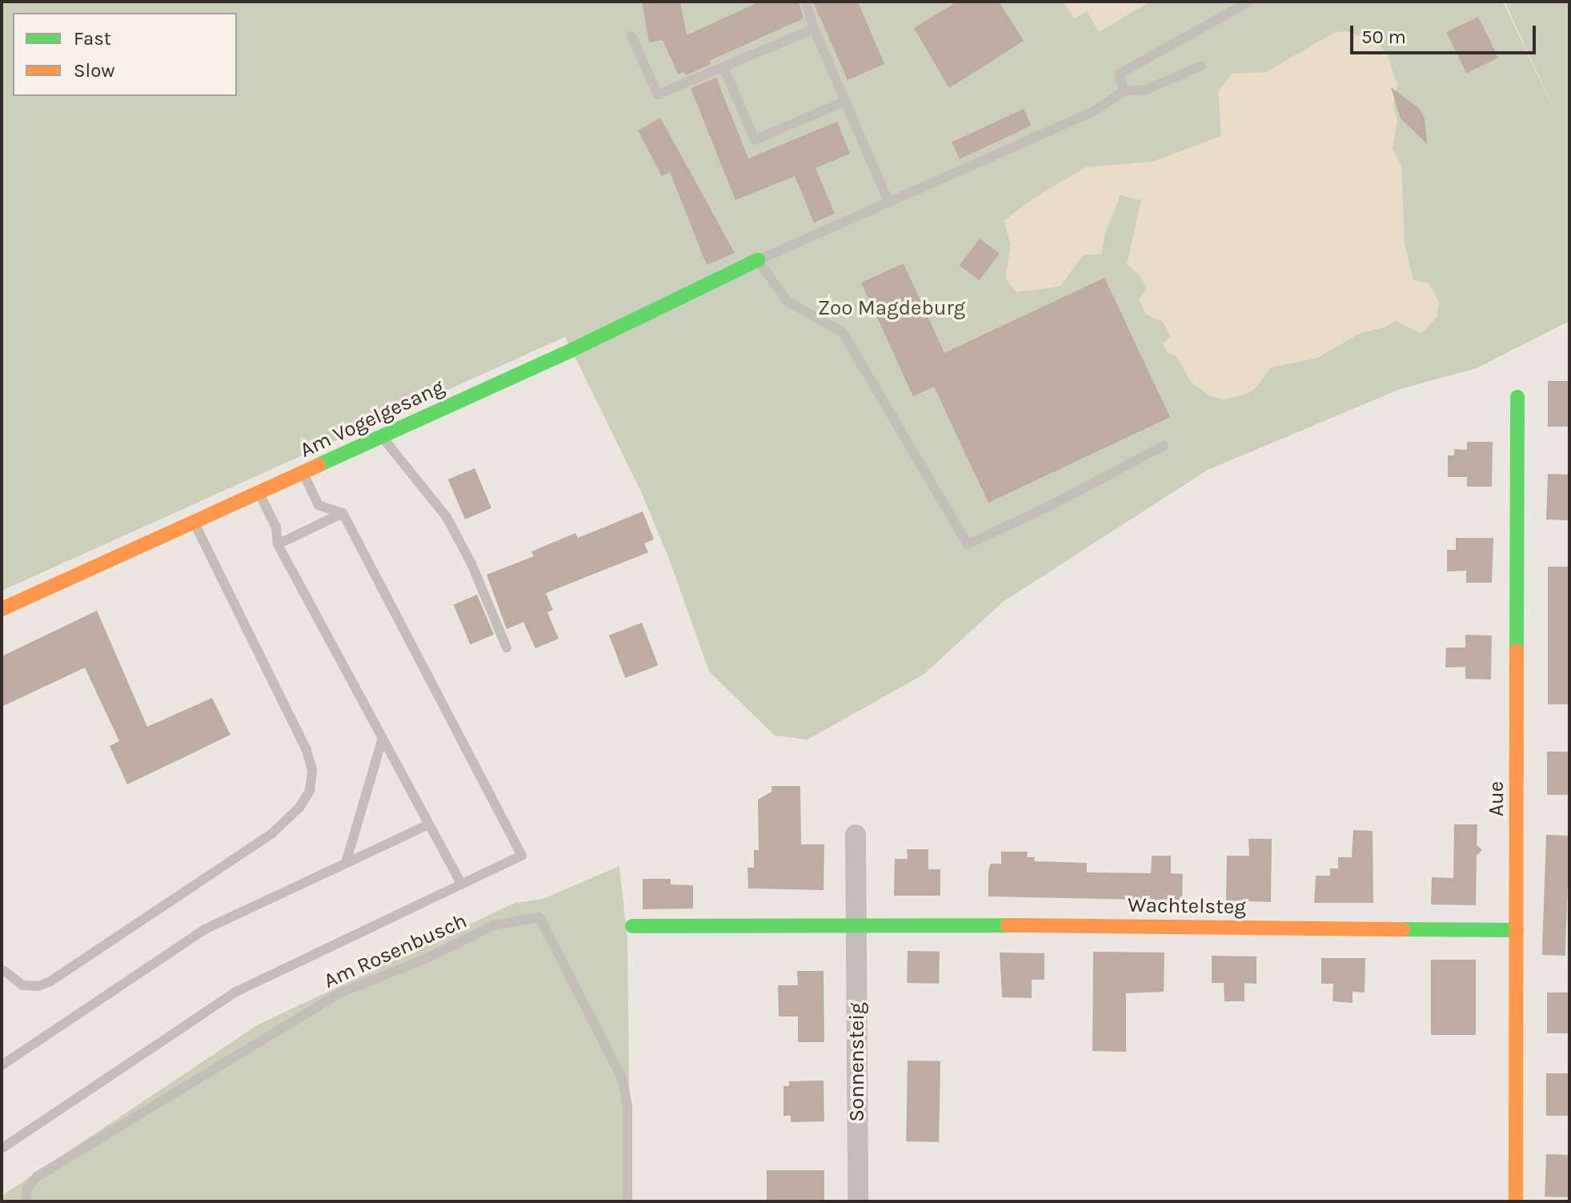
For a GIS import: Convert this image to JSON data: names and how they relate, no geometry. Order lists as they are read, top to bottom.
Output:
{
  "streets": {
    "street": [
      "Am Vogelgesang",
      "Aue",
      "Wachtelsteg",
      "Sonnensteig"
    ],
    "lane": ["Am Rosenbusch"]
  },
  "crossings": [
    ["Aue", "Wachtelsteg"],
    ["Wachtelsteg", "Sonnensteig"]
  ],
  "parks": ["Zoo Magdeburg"],
  "legend": ["Fast", "Slow"],
  "scale_bar": "50 m"
}
